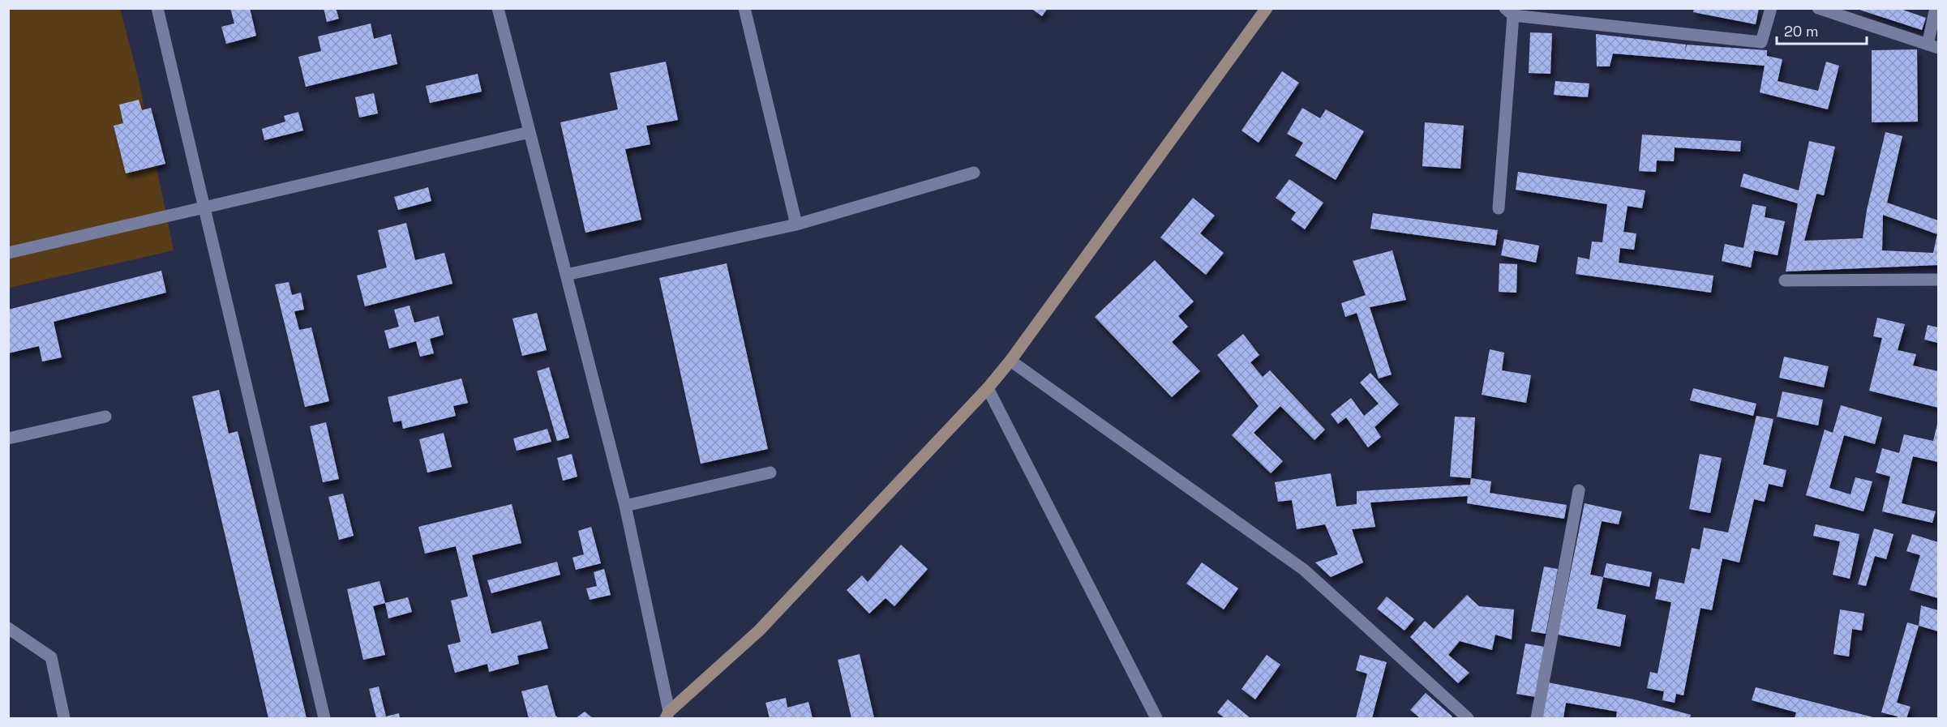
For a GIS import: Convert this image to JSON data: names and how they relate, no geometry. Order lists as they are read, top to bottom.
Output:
{
  "scale_bar": "20 m"
}
